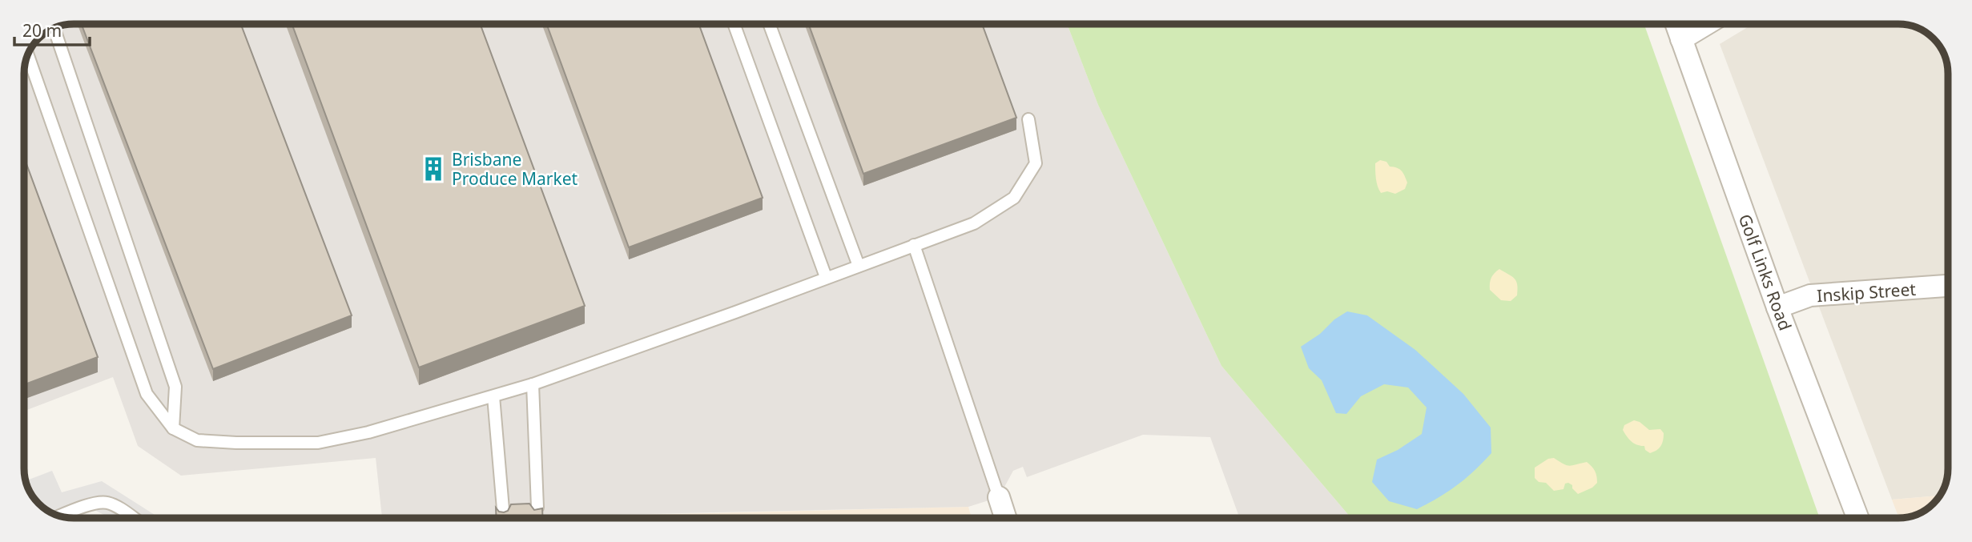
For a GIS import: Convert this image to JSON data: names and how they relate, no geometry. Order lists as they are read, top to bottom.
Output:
{
  "streets": {
    "street": ["Golf Links Road", "Inskip Street"]
  },
  "crossings": [
    ["Golf Links Road", "Inskip Street"]
  ],
  "places": {
    "building": ["Brisbane Produce Market"]
  },
  "scale_bar": "20 m"
}
